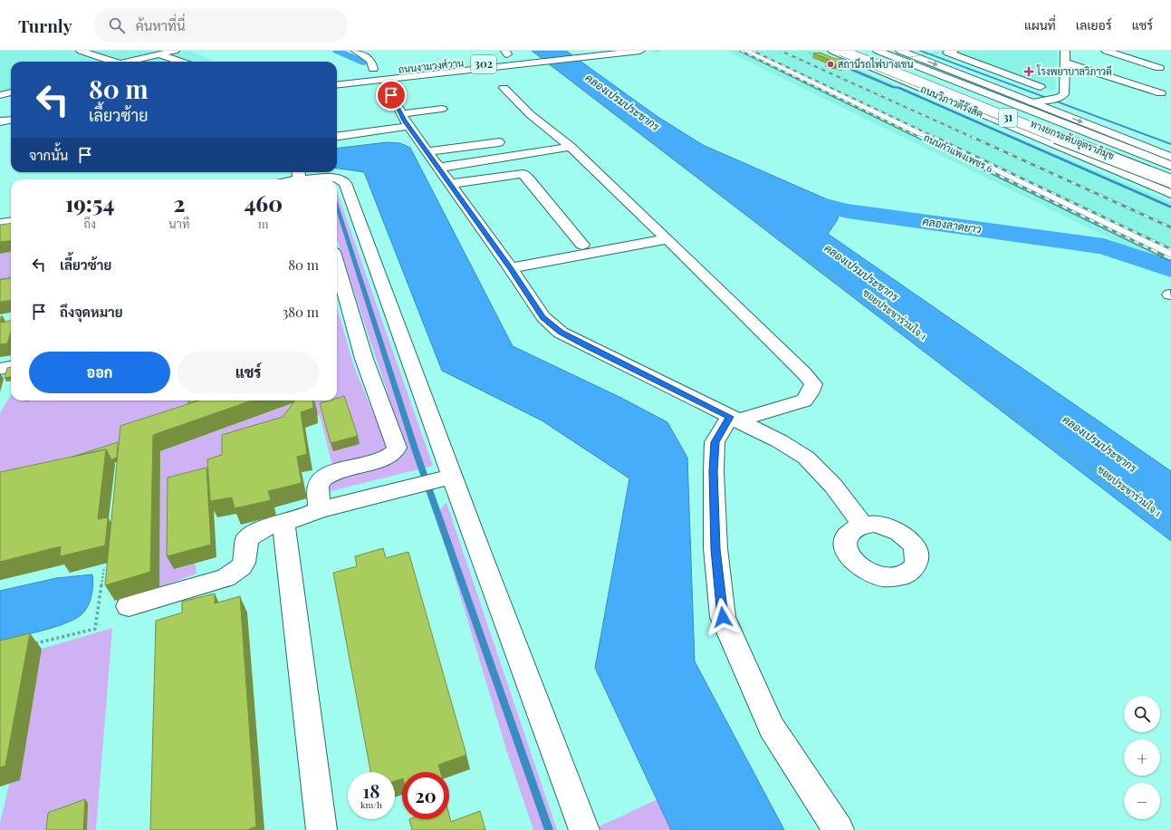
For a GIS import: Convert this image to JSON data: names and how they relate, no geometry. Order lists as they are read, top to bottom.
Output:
{
  "streets": {
    "main road": [
      "302",
      "ถนนงามวงศ์วาน",
      "ถนนวิภาวดีรังสิต",
      "31",
      "ทางยกระดับอุตราภิมุข",
      "ถนนกำแพงเพชร 6"
    ],
    "path": ["ซอยประชาร่วมใจ 1"]
  },
  "water": ["คลองเปรมประชากร", "คลองลาดยาว"],
  "places": {
    "other": ["สถานีรถไฟบางเขน"],
    "health": ["โรงพยาบาลวิภาวดี"]
  },
  "page": {
    "header": "Turnly",
    "search": "ค้นหาที่นี่",
    "nav": ["แผนที่", "เลเยอร์", "แชร์"],
    "turn": ["80 m", "เลี้ยวซ้าย"],
    "then": "จากนั้น",
    "eta": [
      "19:54",
      "ถึง",
      "2",
      "นาที",
      "460",
      "m"
    ],
    "list": [
      {
        "name": "เลี้ยวซ้าย",
        "value": "80 m"
      },
      {
        "name": "ถึงจุดหมาย",
        "value": "380 m"
      }
    ],
    "buttons": ["ออก", "แชร์"],
    "map_buttons": ["+", "−"],
    "speed": "18 km/h",
    "limit": "20"
  }
}
